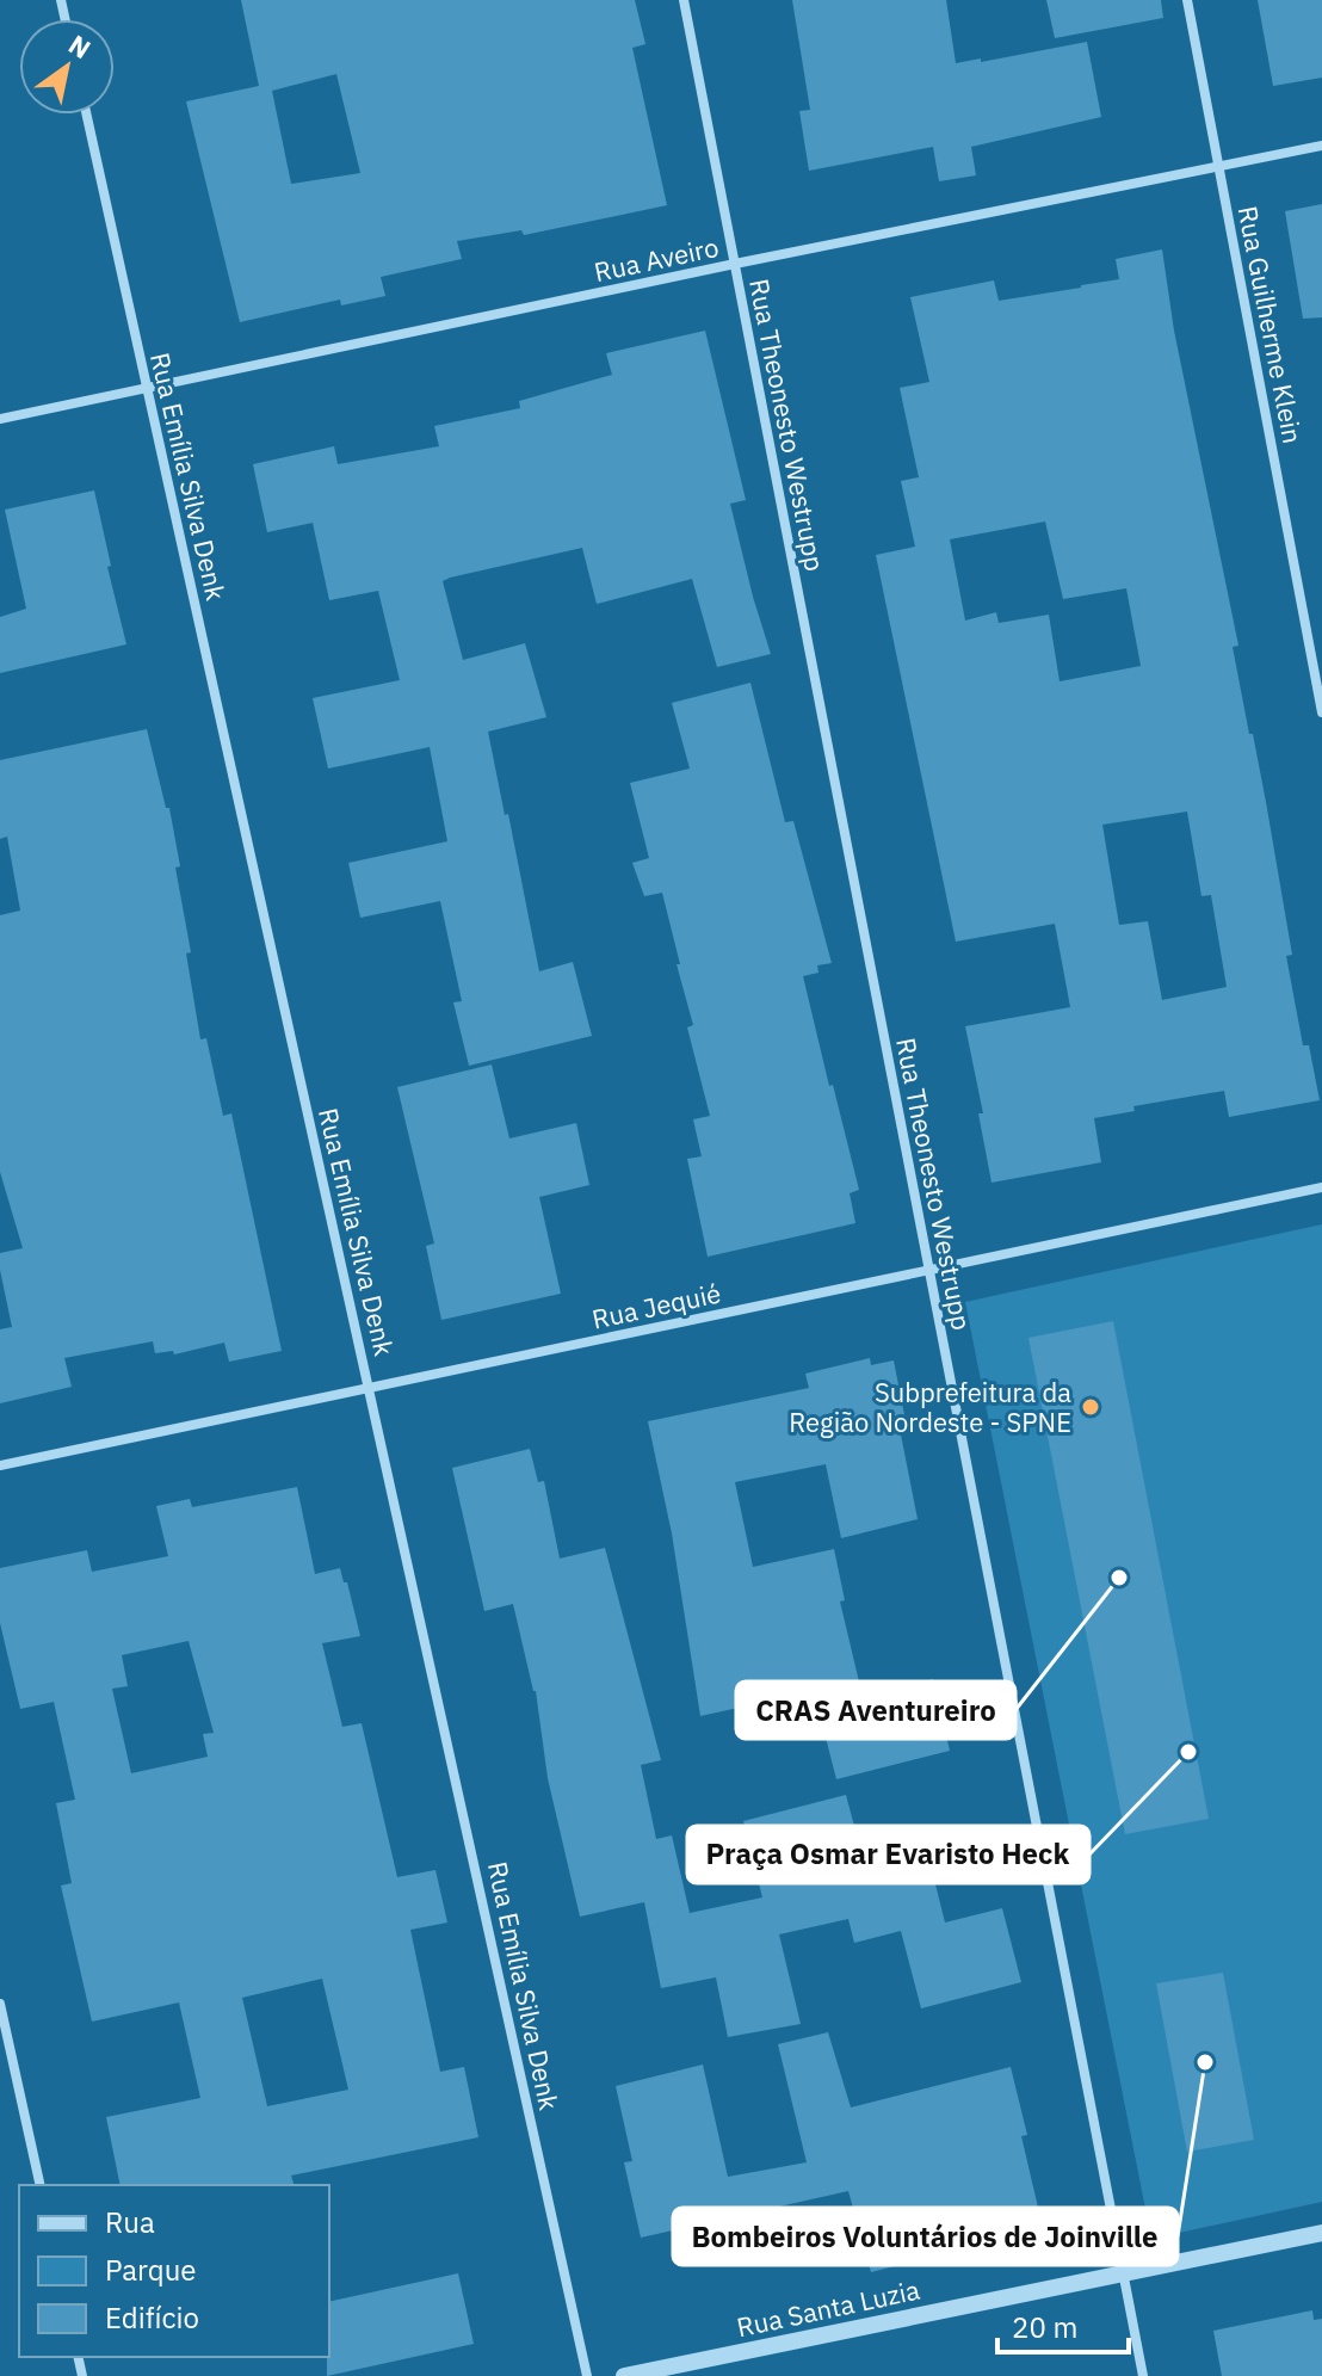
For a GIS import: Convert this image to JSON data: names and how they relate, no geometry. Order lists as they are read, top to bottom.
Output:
{
  "streets": {
    "street": [
      "Rua Aveiro",
      "Rua Guilherme Klein",
      "Rua Theonesto Westrupp",
      "Rua Emília Silva Denk",
      "Rua Jequié",
      "Rua Santa Luzia"
    ]
  },
  "crossings": [
    ["Rua Aveiro", "Rua Guilherme Klein"],
    ["Rua Aveiro", "Rua Theonesto Westrupp"],
    ["Rua Aveiro", "Rua Emília Silva Denk"],
    ["Rua Theonesto Westrupp", "Rua Jequié"],
    ["Rua Theonesto Westrupp", "Rua Santa Luzia"],
    ["Rua Emília Silva Denk", "Rua Jequié"]
  ],
  "places": [
    "Subprefeitura da Região Nordeste - SPNE",
    "CRAS Aventureiro",
    "Praça Osmar Evaristo Heck",
    "Bombeiros Voluntários de Joinville"
  ],
  "legend": ["Rua", "Parque", "Edifício"],
  "scale_bar": "20 m",
  "north": "top right"
}
